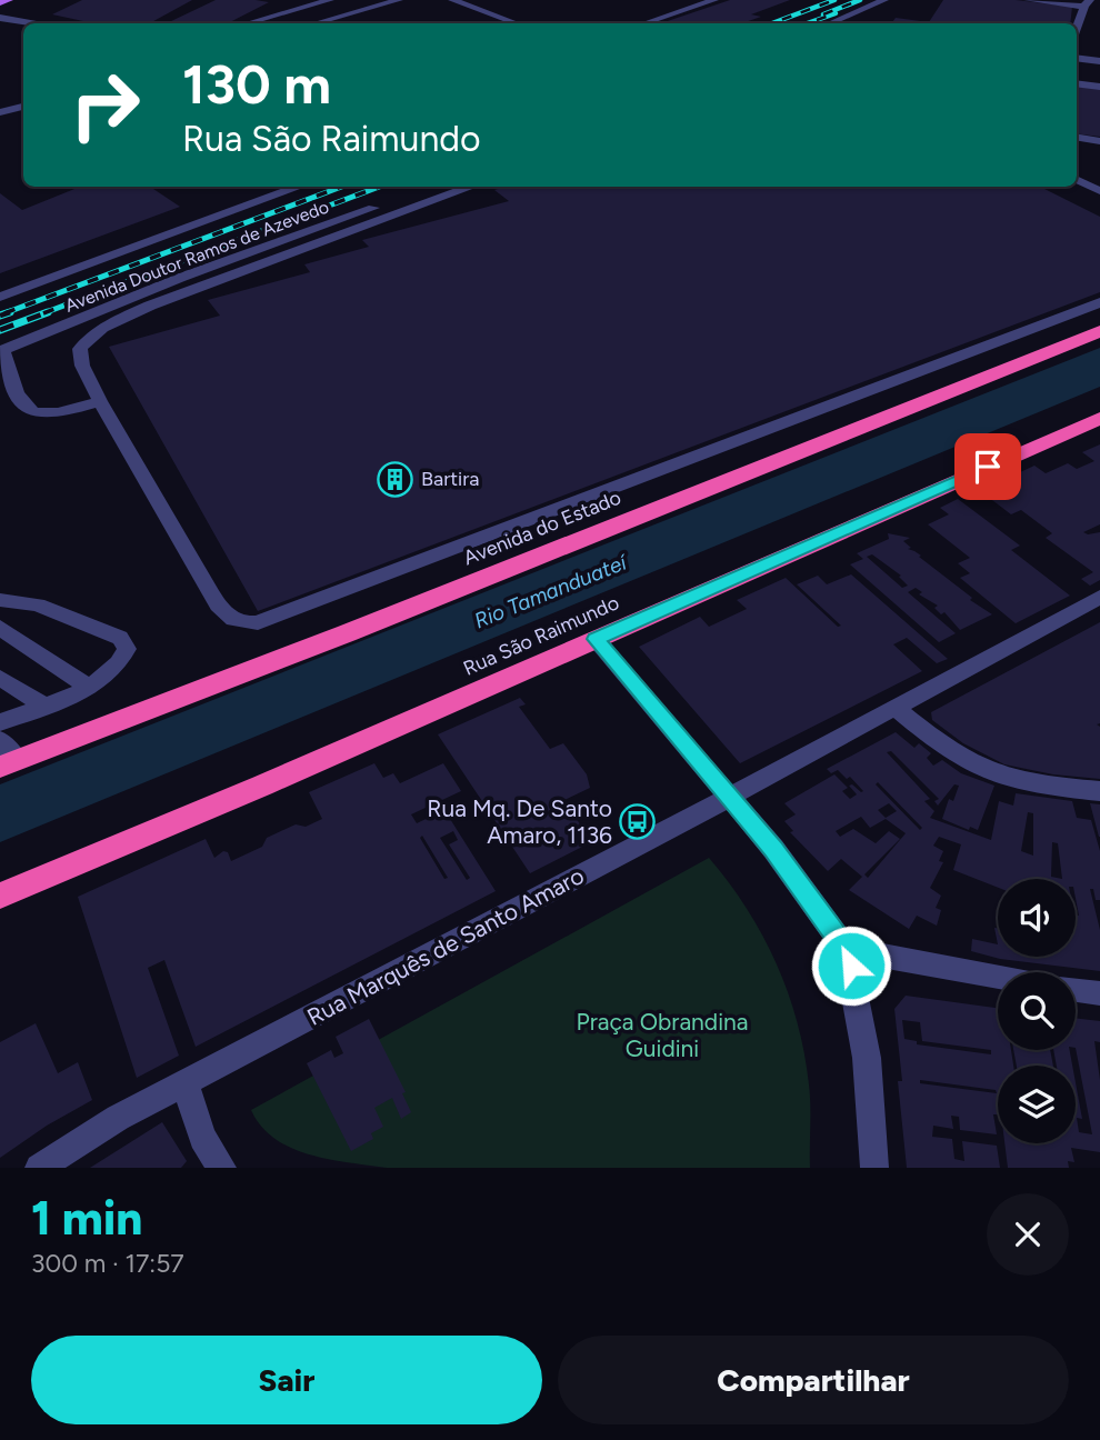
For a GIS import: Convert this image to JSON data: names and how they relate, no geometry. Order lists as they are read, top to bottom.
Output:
{
  "streets": {
    "highway": ["Avenida do Estado", "Rua São Raimundo"],
    "street": ["Avenida Doutor Ramos de Azevedo", "Rua Marquês de Santo Amaro"]
  },
  "water": ["Rio Tamanduateí"],
  "parks": ["Praça Obrandina Guidini"],
  "places": {
    "building": ["Bartira"],
    "bus stop": ["Rua Mq. De Santo Amaro, 1136"]
  },
  "page": {
    "turn": ["130 m", "Rua São Raimundo"],
    "heading": ["1 min", "300 m · 17:57"],
    "buttons": ["Sair", "Compartilhar"]
  }
}
